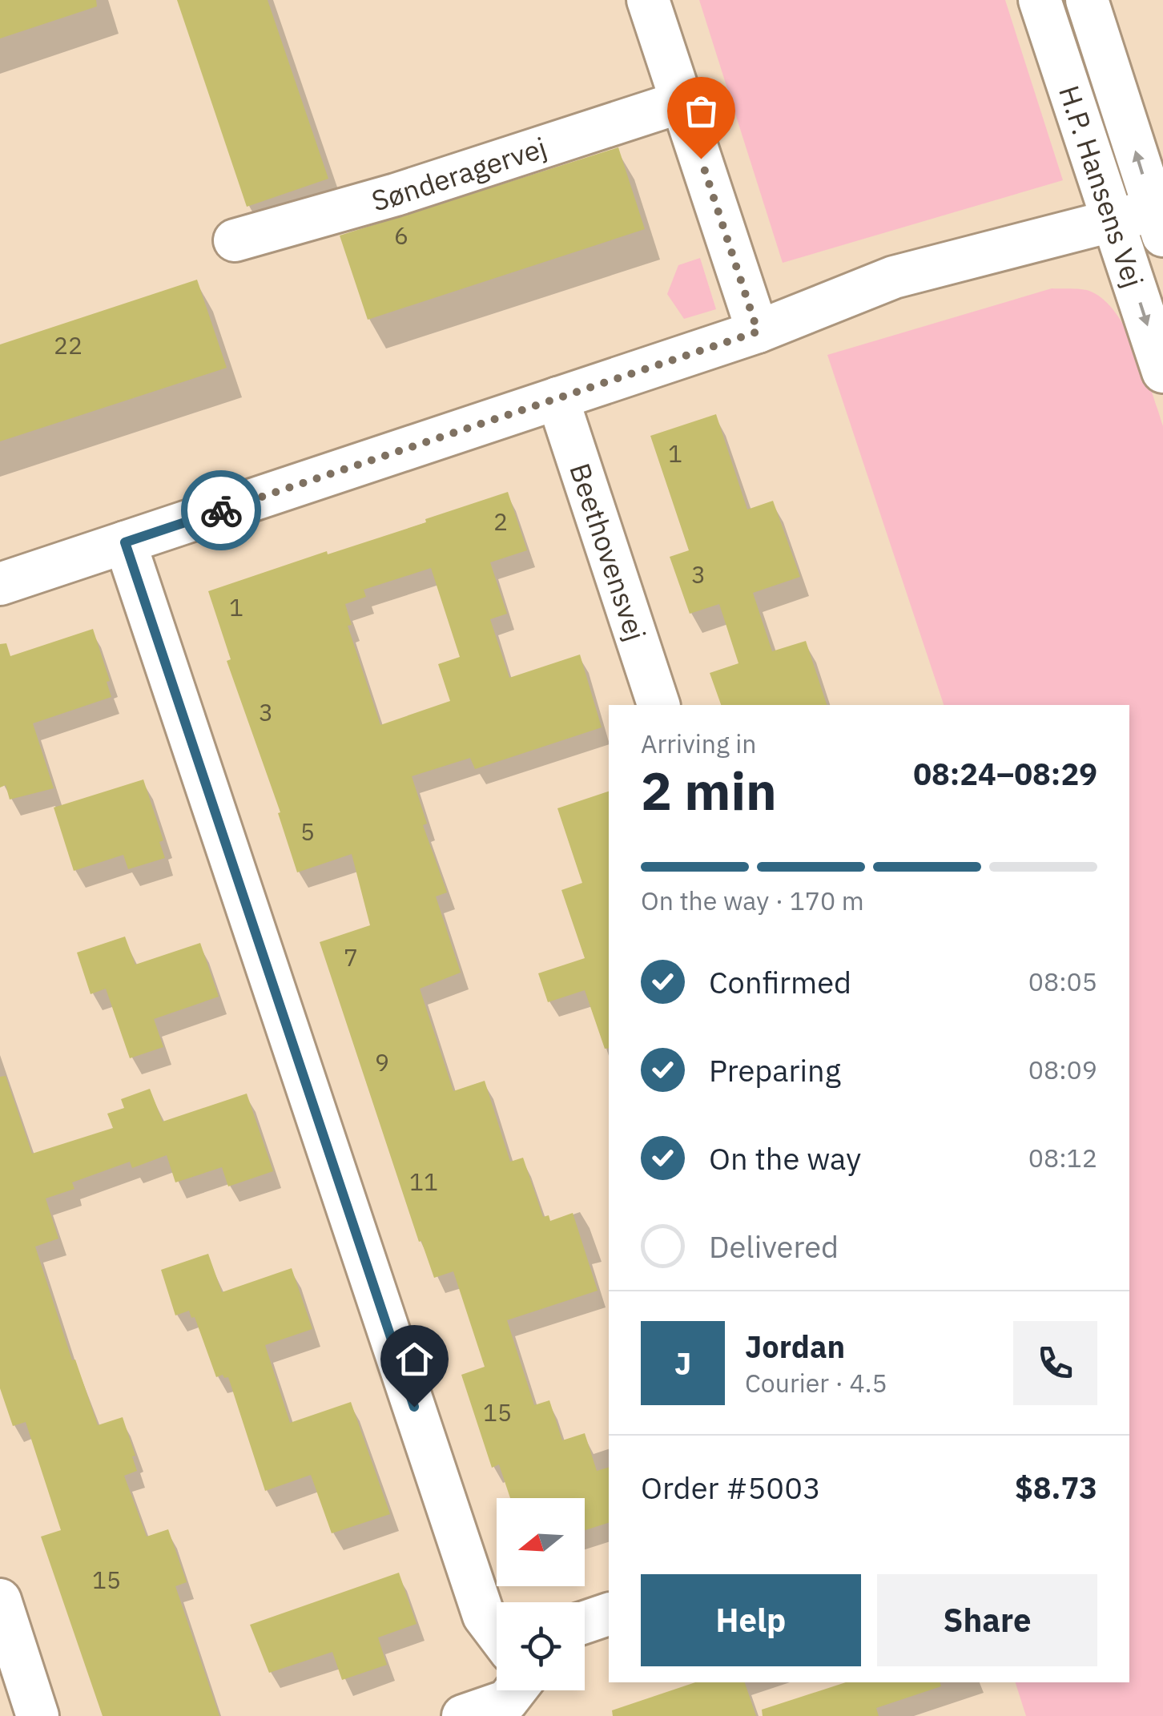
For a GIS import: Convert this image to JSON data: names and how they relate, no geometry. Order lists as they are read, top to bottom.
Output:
{
  "streets": {
    "street": ["Sønderagervej", "H.P. Hansens Vej", "Beethovensvej"]
  },
  "house_numbers": [
    "6",
    "22",
    "1",
    "2",
    "3",
    "1",
    "3",
    "5",
    "7",
    "9",
    "11",
    "15",
    "15"
  ],
  "north": "left",
  "page": {
    "heading": ["2 min", "Arriving in", "08:24–08:29"],
    "panel": [
      "Jordan",
      "Courier · 4.5",
      "Order #5003",
      "$8.73"
    ],
    "bar": "On the way · 170 m",
    "list": [
      ["Confirmed", "08:05"],
      ["Preparing", "08:09"],
      ["On the way", "08:12"],
      "Delivered"
    ],
    "round": "J",
    "buttons": ["Help", "Share"]
  }
}
